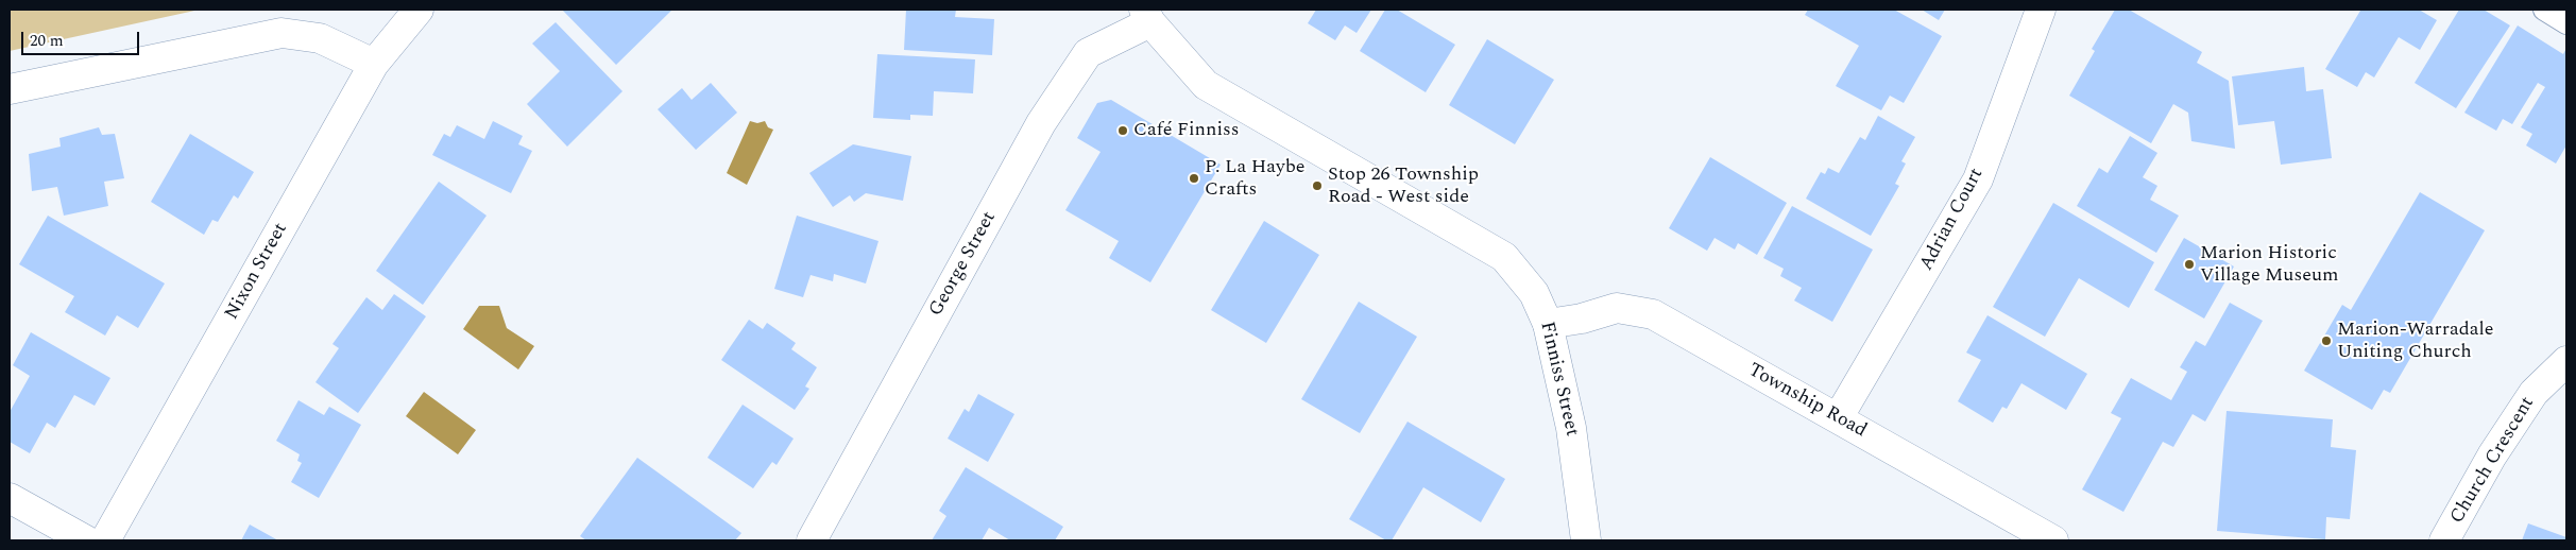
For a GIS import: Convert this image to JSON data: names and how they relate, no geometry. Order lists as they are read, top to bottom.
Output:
{
  "streets": {
    "street": [
      "Adrian Court",
      "George Street",
      "Nixon Street",
      "Finniss Street",
      "Township Road",
      "Church Crescent"
    ]
  },
  "crossings": [
    ["Adrian Court", "Township Road"],
    ["George Street", "Finniss Street"],
    ["Finniss Street", "Township Road"]
  ],
  "places": [
    "Café Finniss",
    "P. La Haybe Crafts",
    "Stop 26 Township Road - West side",
    "Marion Historic Village Museum",
    "Marion-Warradale Uniting Church"
  ],
  "scale_bar": "20 m"
}
